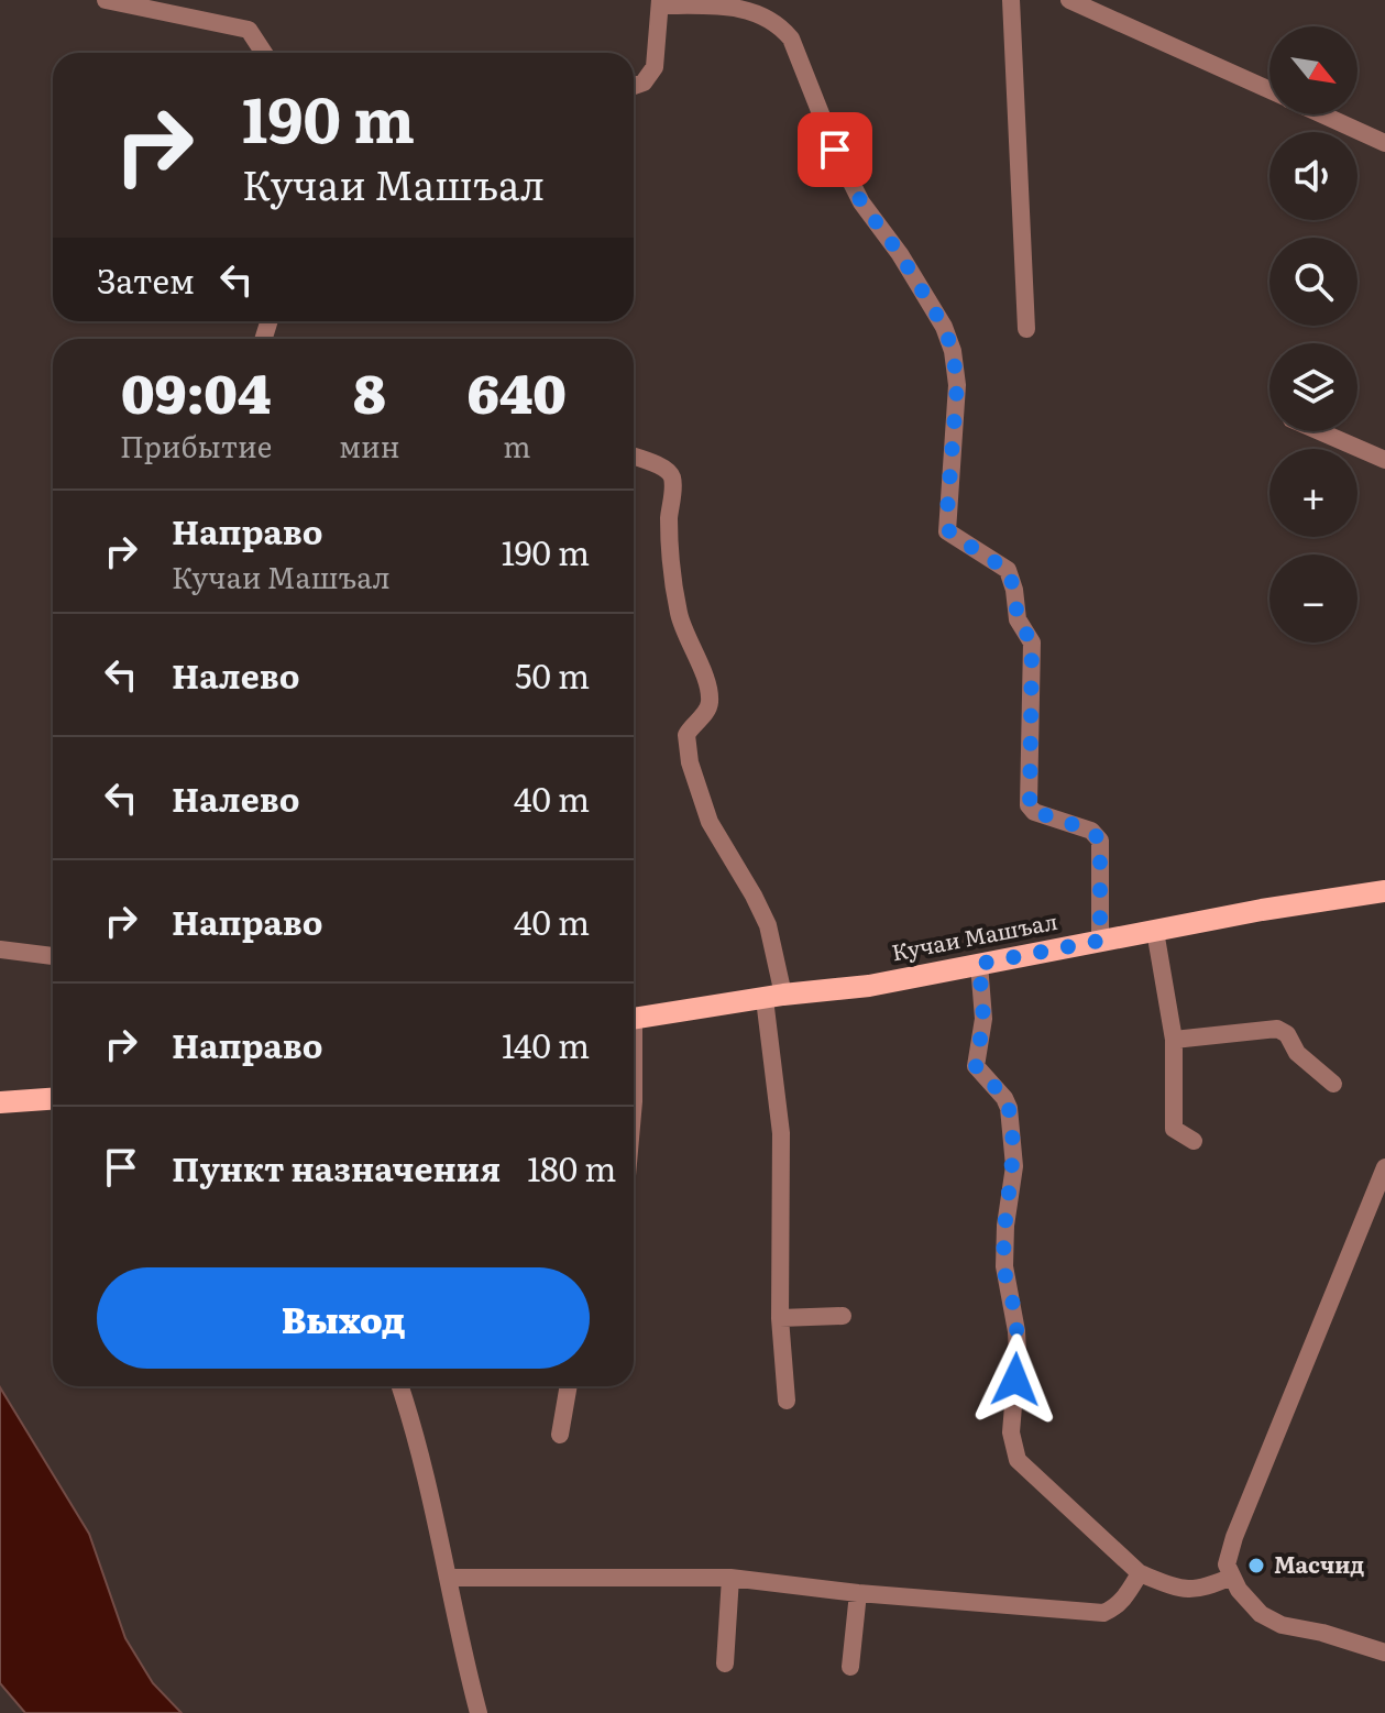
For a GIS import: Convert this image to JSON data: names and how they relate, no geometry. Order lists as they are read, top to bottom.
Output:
{
  "streets": {
    "main road": ["Кучаи Машъал"]
  },
  "places": ["Масчид"],
  "north": "bottom right",
  "page": {
    "map_buttons": ["+", "−"],
    "turn": ["190 m", "Кучаи Машъал"],
    "then": "Затем",
    "eta": [
      "09:04",
      "Прибытие",
      "8",
      "мин",
      "640",
      "m"
    ],
    "list": [
      {
        "name": "Направо",
        "note": "Кучаи Машъал",
        "value": "190 m"
      },
      {
        "name": "Налево",
        "value": "50 m"
      },
      {
        "name": "Налево",
        "value": "40 m"
      },
      {
        "name": "Направо",
        "value": "40 m"
      },
      {
        "name": "Направо",
        "value": "140 m"
      },
      {
        "name": "Пункт назначения",
        "value": "180 m"
      }
    ],
    "buttons": "Выход"
  }
}
